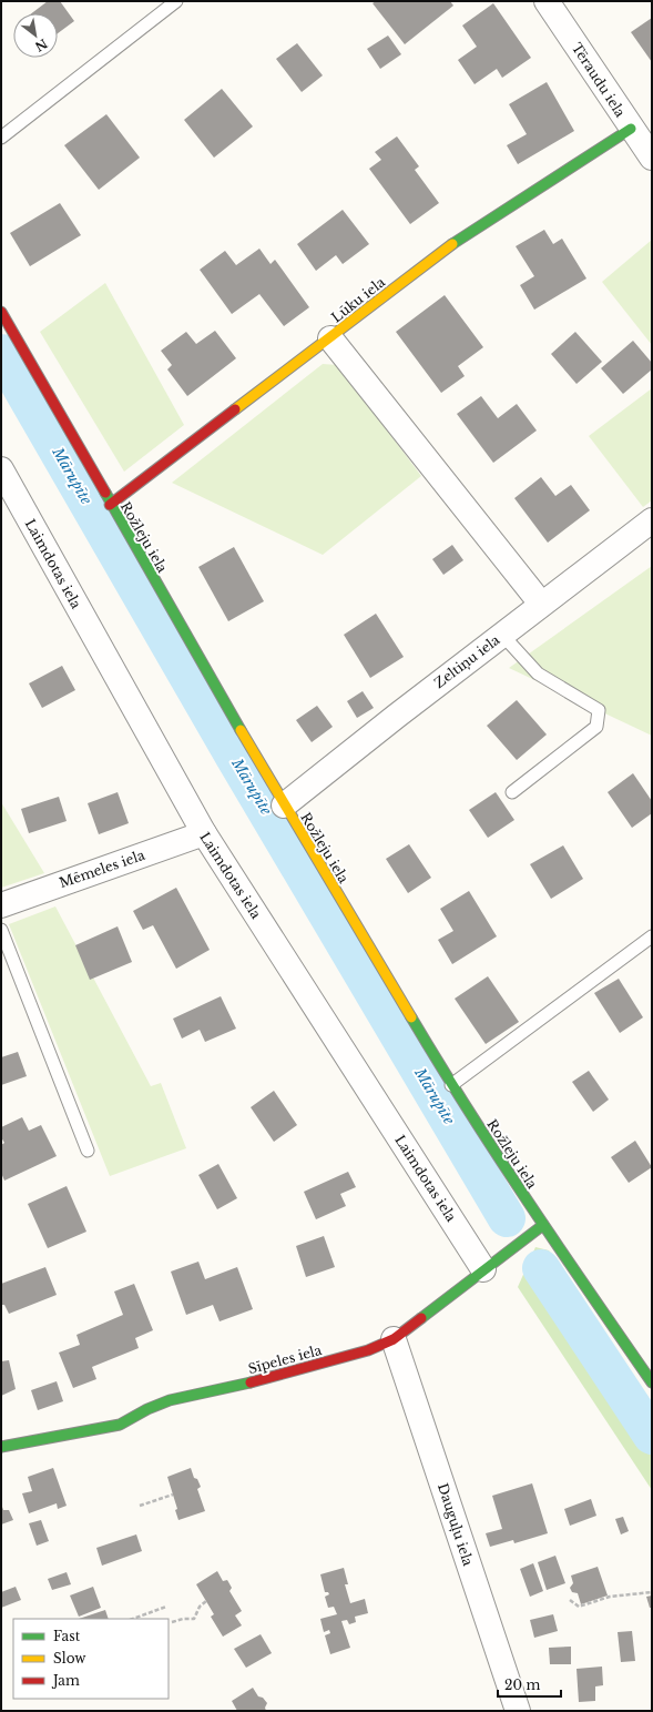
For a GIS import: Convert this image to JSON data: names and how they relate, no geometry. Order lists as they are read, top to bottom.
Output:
{
  "streets": {
    "street": [
      "Tēraudu iela",
      "Lūku iela",
      "Rožleju iela",
      "Laimdotas iela",
      "Zeltiņu iela",
      "Mēmeles iela",
      "Sīpeles iela",
      "Dauguļu iela"
    ]
  },
  "crossings": [
    ["Tēraudu iela", "Lūku iela"],
    ["Lūku iela", "Rožleju iela"],
    ["Rožleju iela", "Zeltiņu iela"],
    ["Rožleju iela", "Sīpeles iela"],
    ["Laimdotas iela", "Mēmeles iela"],
    ["Laimdotas iela", "Sīpeles iela"],
    ["Sīpeles iela", "Dauguļu iela"]
  ],
  "water": ["Mārupīte"],
  "legend": ["Fast", "Slow", "Jam"],
  "scale_bar": "20 m",
  "north": "bottom right"
}
